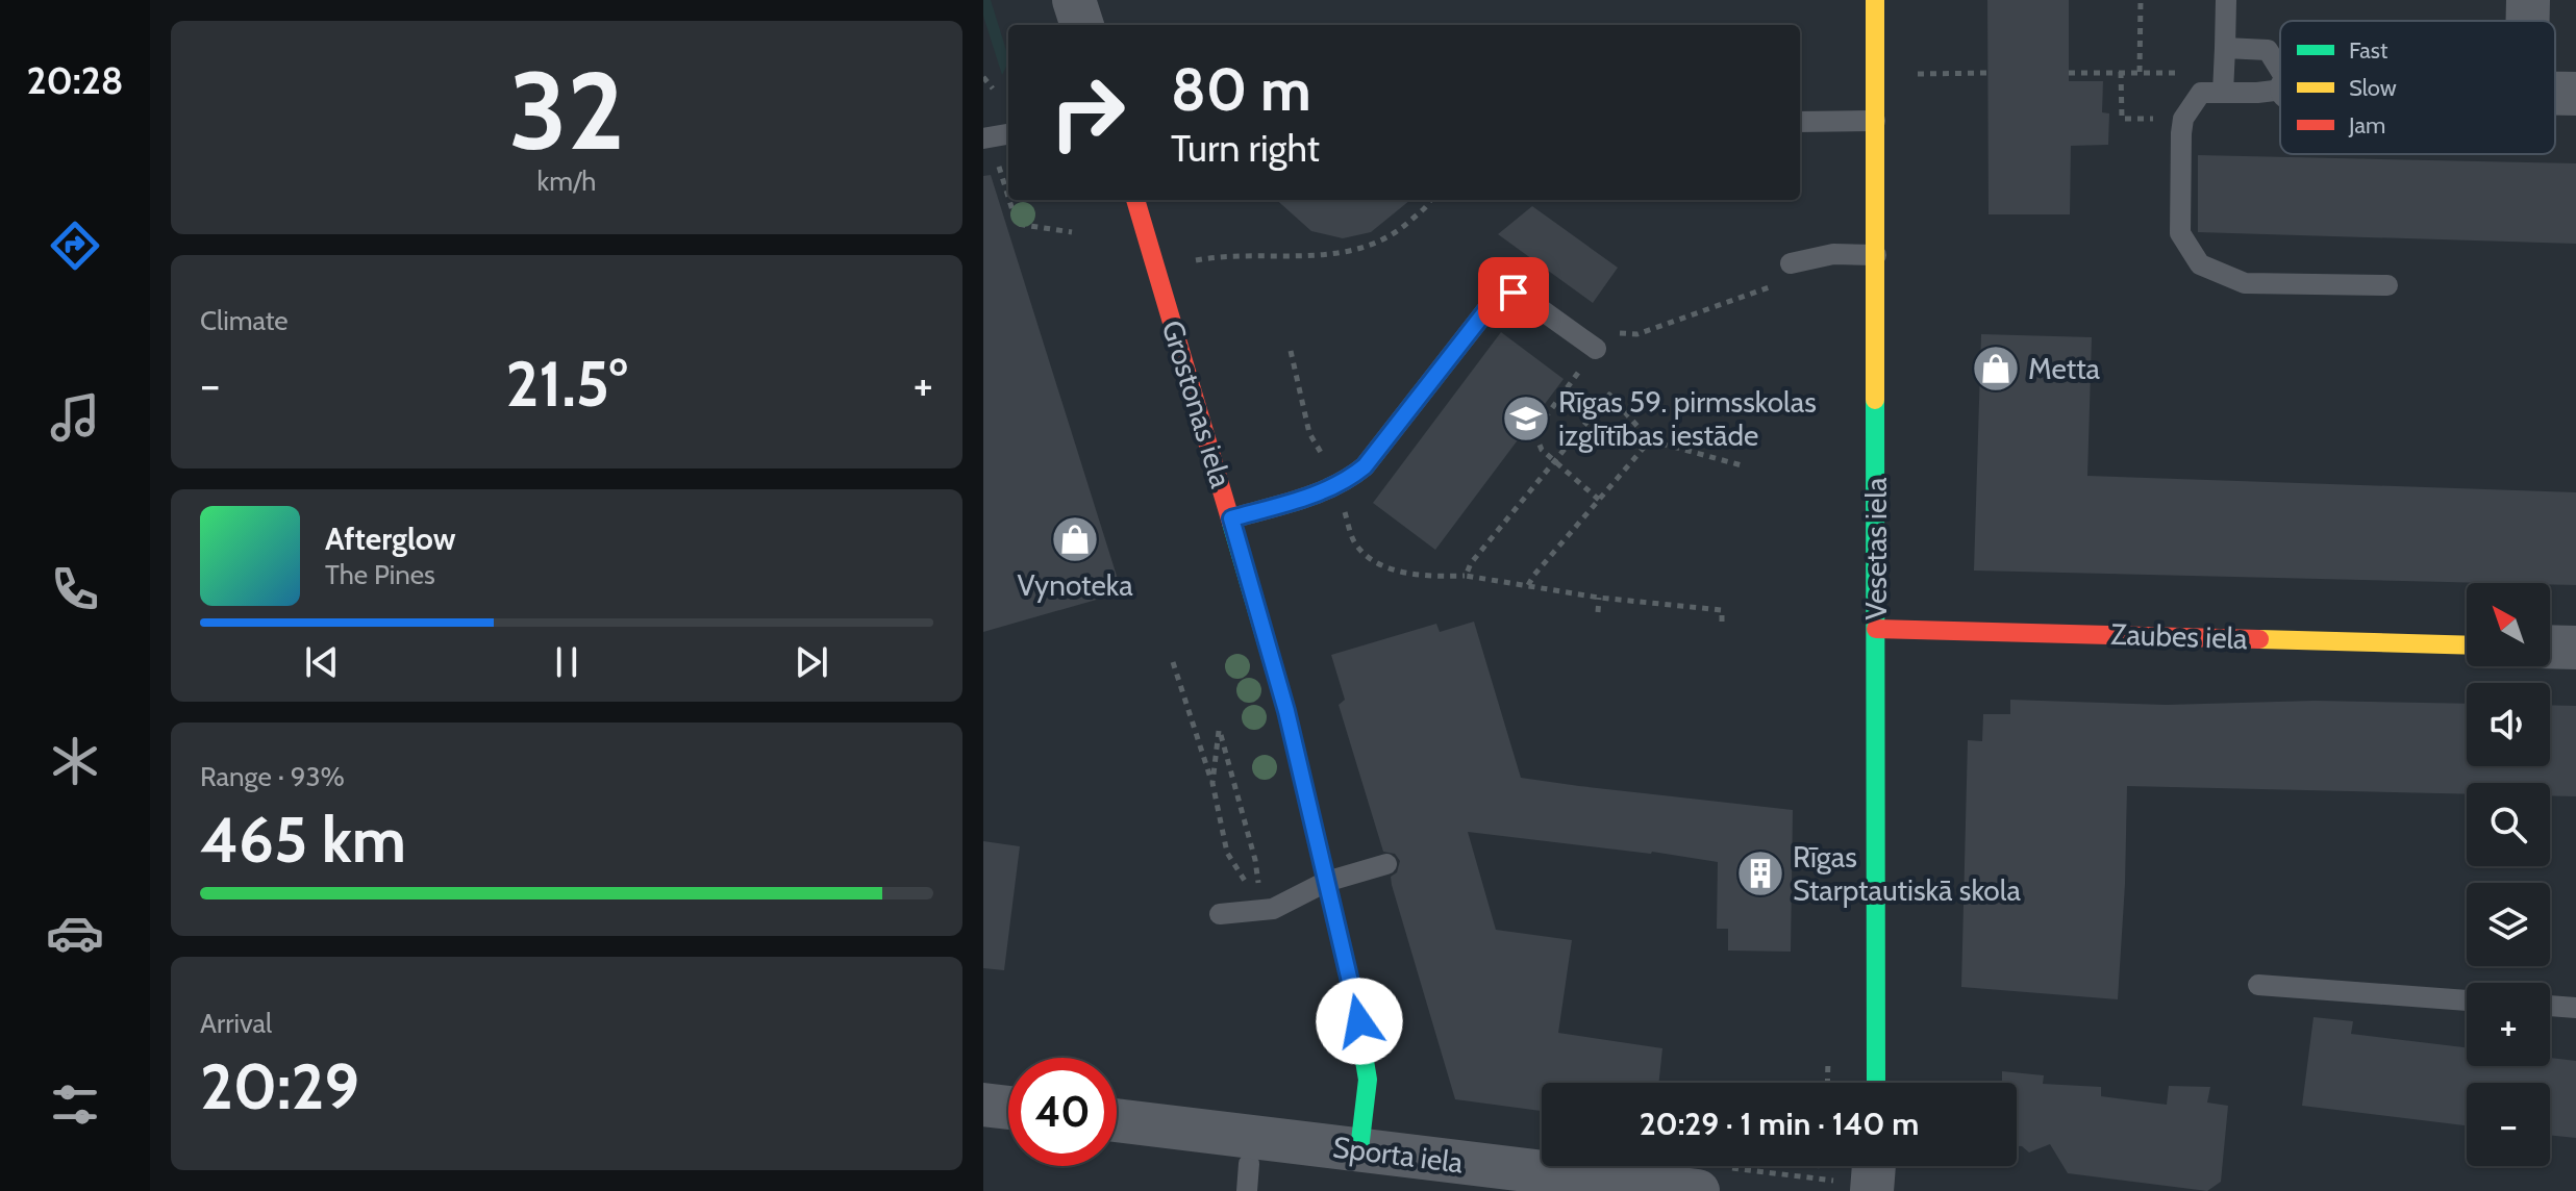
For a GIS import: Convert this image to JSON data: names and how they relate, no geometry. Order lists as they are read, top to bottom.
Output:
{
  "streets": {
    "street": [
      "Grostonas iela",
      "Vesetas iela",
      "Zaubes iela",
      "Sporta iela"
    ]
  },
  "crossings": [
    ["Grostonas iela", "Sporta iela"],
    ["Vesetas iela", "Zaubes iela"]
  ],
  "places": {
    "shop": ["Metta", "Vynoteka"],
    "school or university": ["Rīgas 59. pirmsskolas izglītības iestāde"],
    "building": ["Rīgas Starptautiskā skola"]
  },
  "legend": ["Fast", "Slow", "Jam"],
  "north": "top left",
  "page": {
    "tabs": "20:28",
    "tile": [
      ["32", "km/h"],
      "Climate",
      ["Range · 93%", "465 km"],
      ["Arrival", "20:29"]
    ],
    "turn": ["80 m", "Turn right"],
    "heat": ["−", "21.5°", "+"],
    "song": ["Afterglow", "The Pines"],
    "map_buttons": ["+", "−"],
    "limit": "40",
    "trip": "20:29 · 1 min · 140 m"
  }
}
